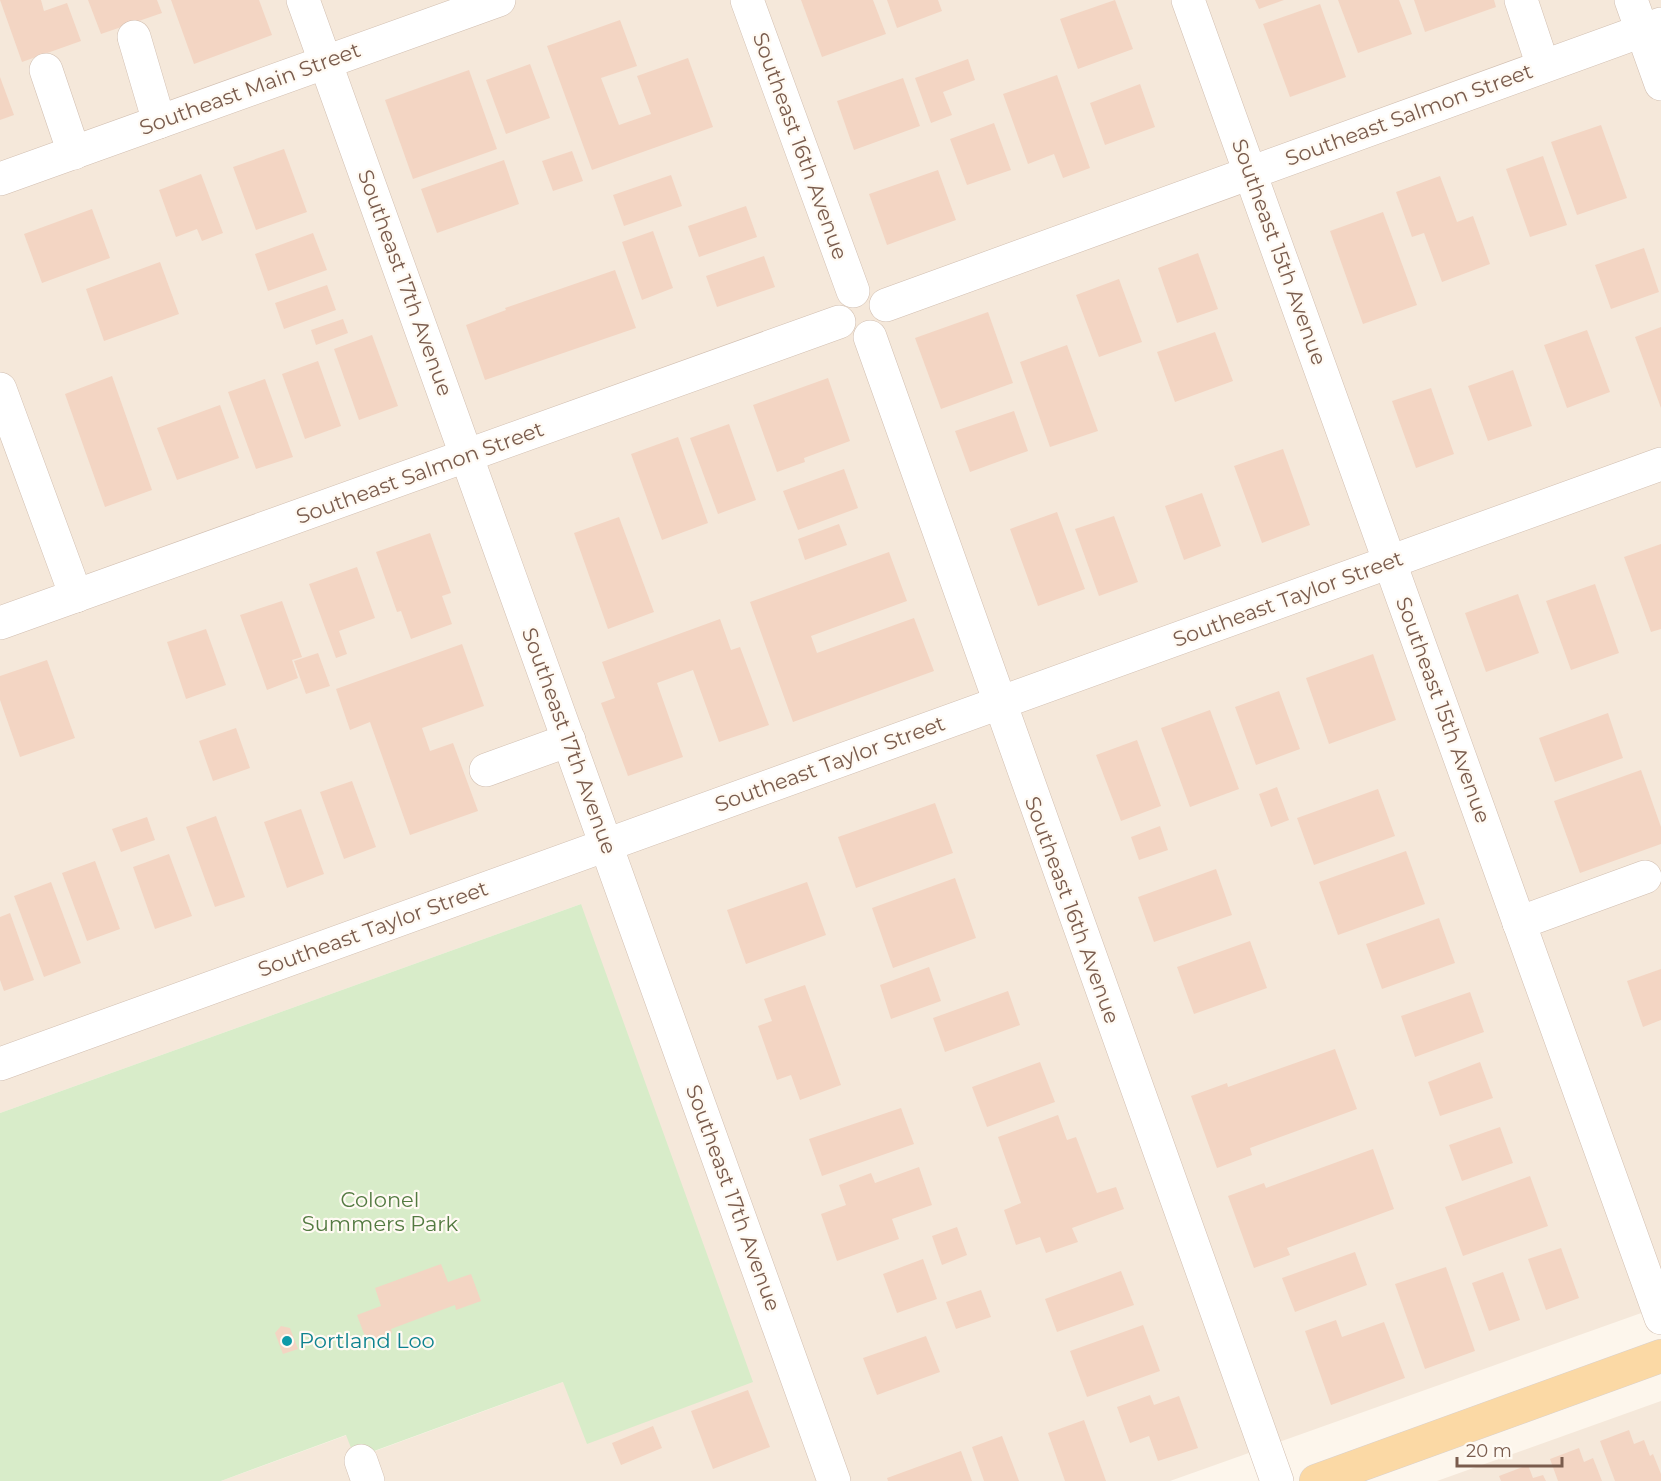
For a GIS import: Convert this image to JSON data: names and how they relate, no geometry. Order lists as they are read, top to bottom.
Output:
{
  "streets": {
    "street": [
      "Southeast Main Street",
      "Southeast Salmon Street",
      "Southeast 16th Avenue",
      "Southeast 15th Avenue",
      "Southeast 17th Avenue",
      "Southeast Taylor Street"
    ]
  },
  "crossings": [
    ["Southeast Main Street", "Southeast 17th Avenue"],
    ["Southeast Salmon Street", "Southeast 16th Avenue"],
    ["Southeast Salmon Street", "Southeast 15th Avenue"],
    ["Southeast Salmon Street", "Southeast 17th Avenue"],
    ["Southeast 16th Avenue", "Southeast Taylor Street"],
    ["Southeast 15th Avenue", "Southeast Taylor Street"],
    ["Southeast 17th Avenue", "Southeast Taylor Street"]
  ],
  "parks": ["Colonel Summers Park"],
  "places": ["Portland Loo"],
  "scale_bar": "20 m"
}
